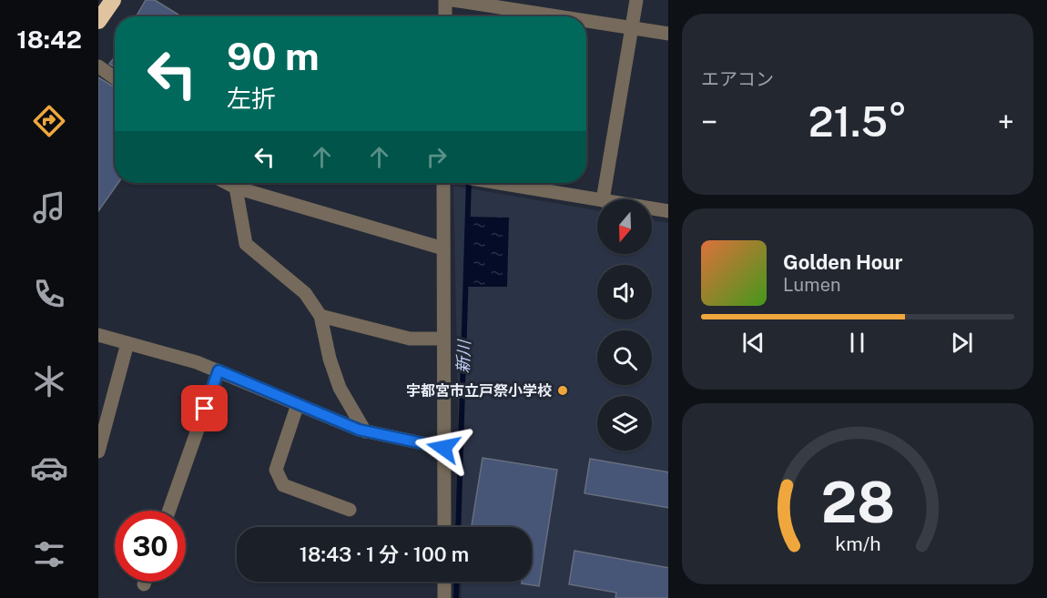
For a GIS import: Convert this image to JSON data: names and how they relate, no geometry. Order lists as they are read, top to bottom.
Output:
{
  "water": ["新川"],
  "places": ["宇都宮市立戸祭小学校"],
  "north": "bottom",
  "page": {
    "tabs": "18:42",
    "tile": "エアコン",
    "turn": ["90 m", "左折"],
    "heat": ["−", "21.5°", "+"],
    "song": ["Golden Hour", "Lumen"],
    "limit": "30",
    "trip": "18:43 · 1 分 · 100 m",
    "gauge": ["28", "km/h"]
  }
}
